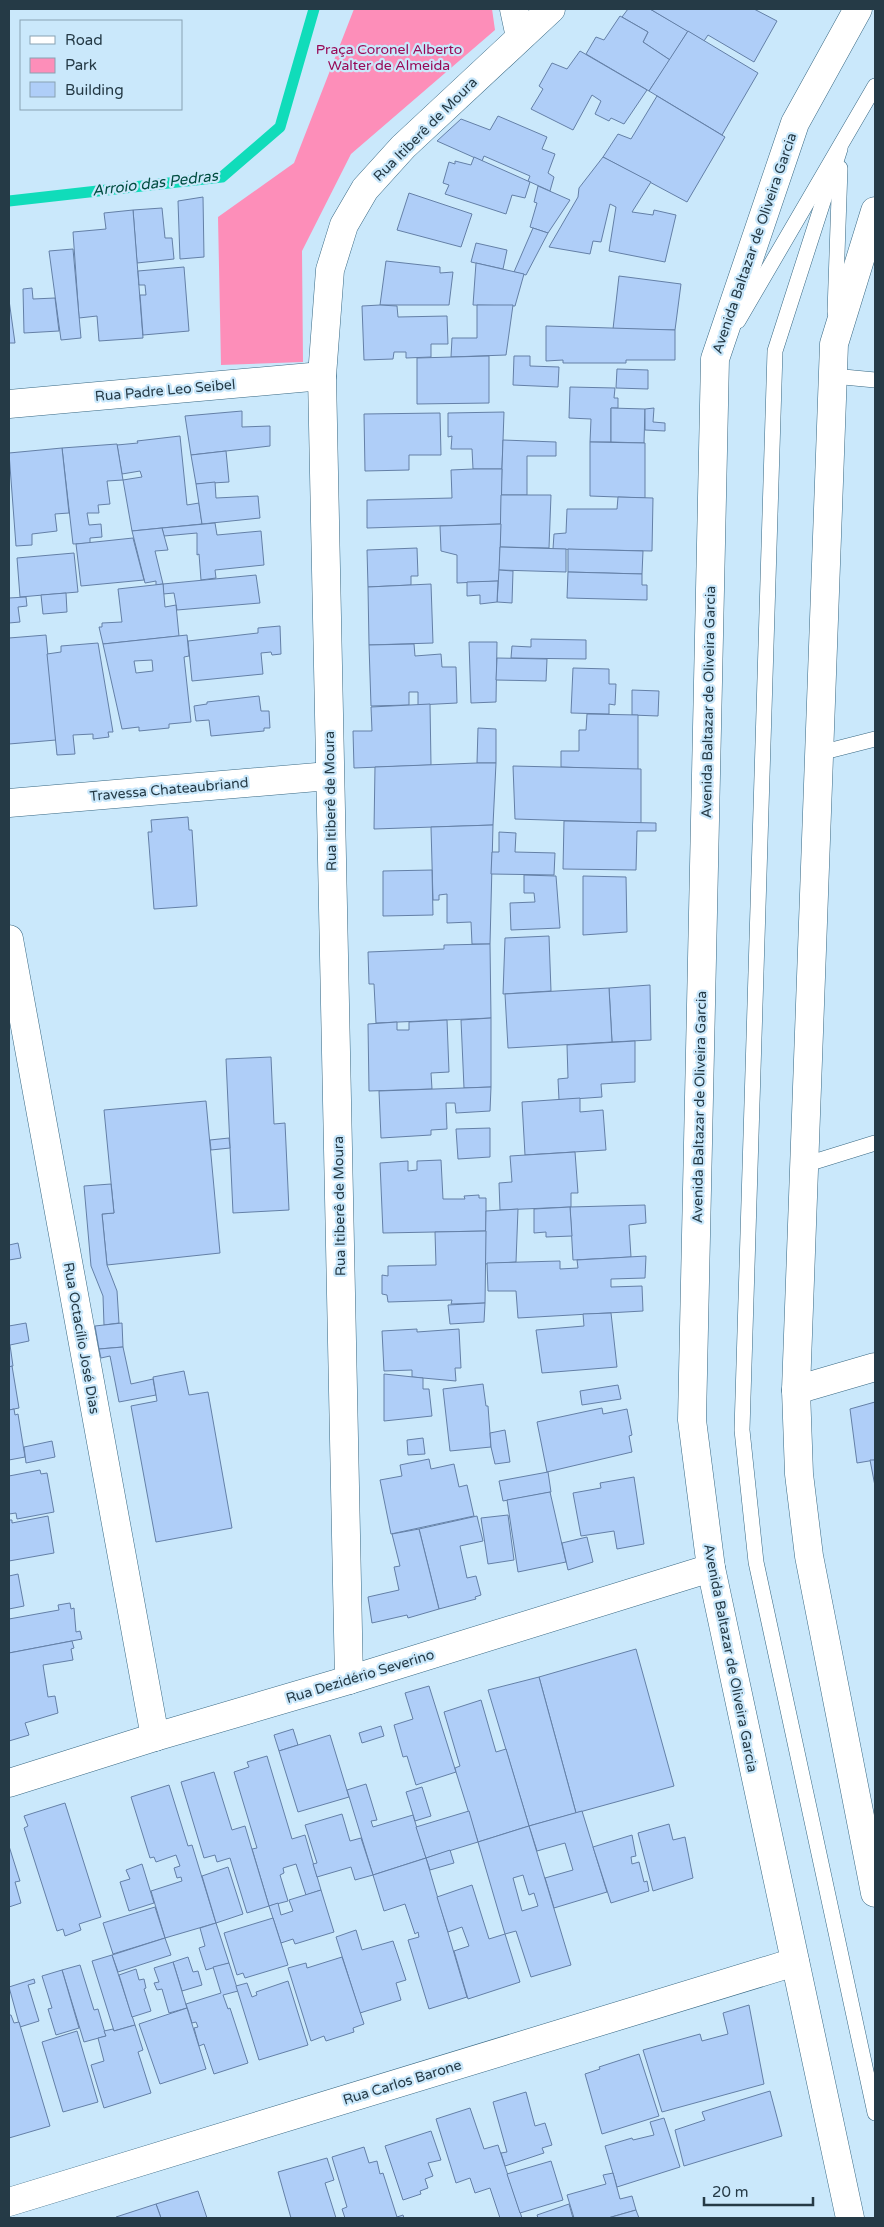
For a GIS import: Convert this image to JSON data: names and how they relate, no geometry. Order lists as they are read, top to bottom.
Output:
{
  "streets": {
    "street": [
      "Rua Itiberê de Moura",
      "Avenida Baltazar de Oliveira Garcia",
      "Rua Padre Leo Seibel",
      "Travessa Chateaubriand",
      "Rua Octacílio José Dias",
      "Rua Dezidério Severino",
      "Rua Carlos Barone"
    ]
  },
  "crossings": [
    ["Rua Itiberê de Moura", "Rua Padre Leo Seibel"],
    ["Rua Itiberê de Moura", "Travessa Chateaubriand"],
    ["Rua Itiberê de Moura", "Rua Dezidério Severino"],
    ["Avenida Baltazar de Oliveira Garcia", "Rua Dezidério Severino"],
    ["Avenida Baltazar de Oliveira Garcia", "Rua Carlos Barone"],
    ["Rua Octacílio José Dias", "Rua Dezidério Severino"]
  ],
  "water": ["Arroio das Pedras"],
  "parks": ["Praça Coronel Alberto Walter de Almeida"],
  "legend": ["Road", "Park", "Building"],
  "scale_bar": "20 m"
}
